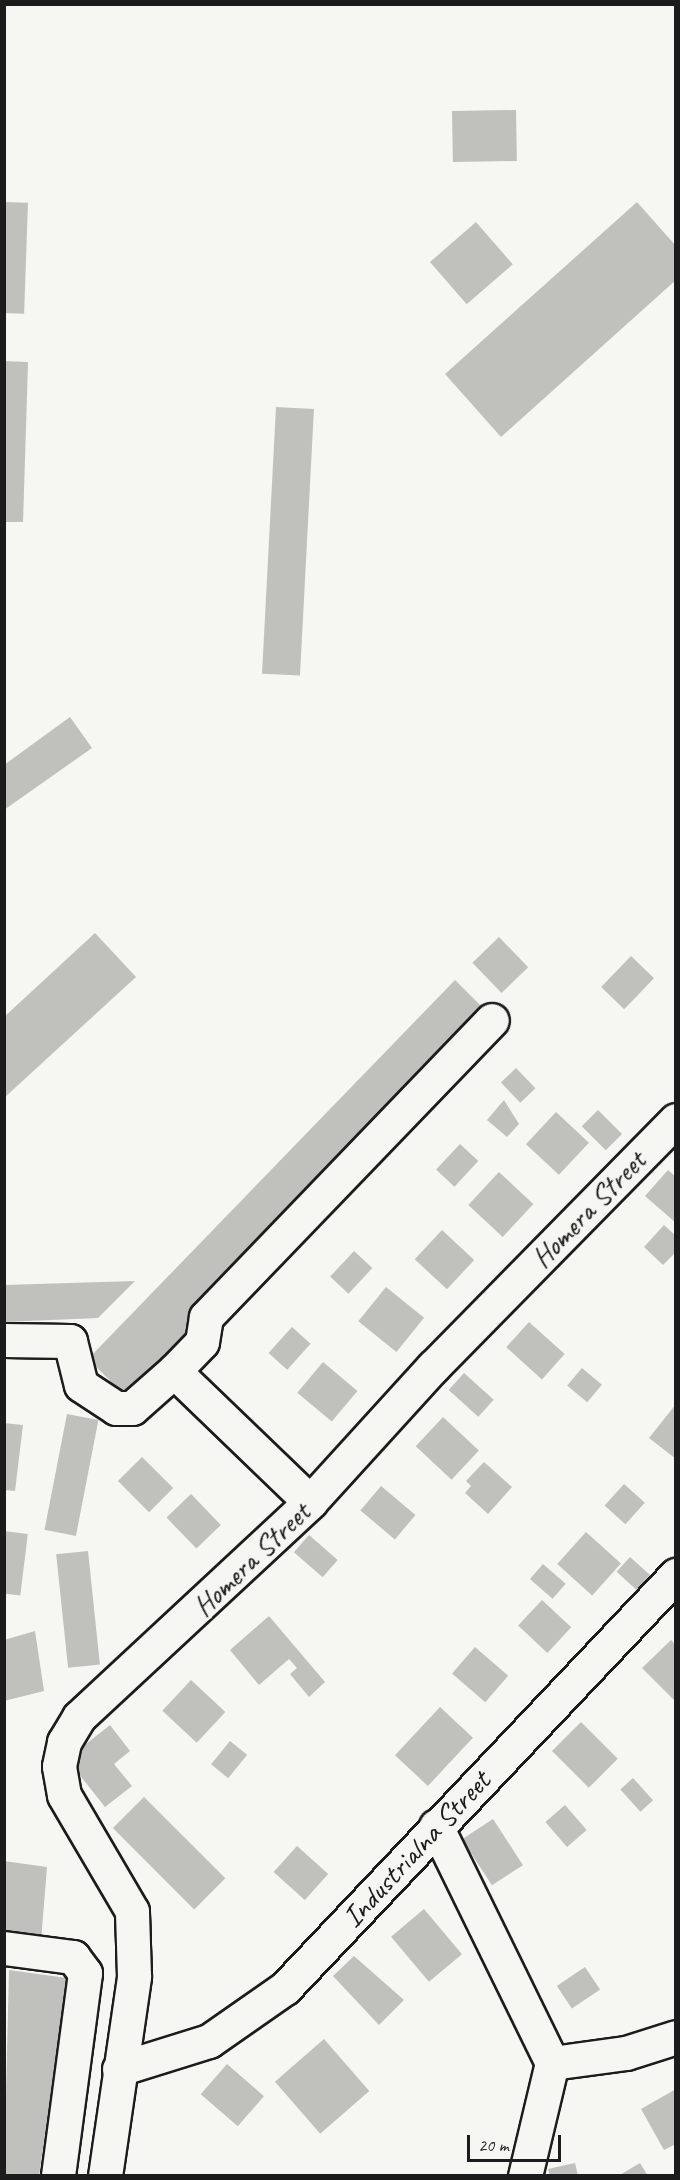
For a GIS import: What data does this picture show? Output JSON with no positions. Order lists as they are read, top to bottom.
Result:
{
  "streets": {
    "street": ["Homera Street", "Industrialna Street"]
  },
  "crossings": [
    ["Homera Street", "Industrialna Street"]
  ],
  "scale_bar": "20 m"
}
